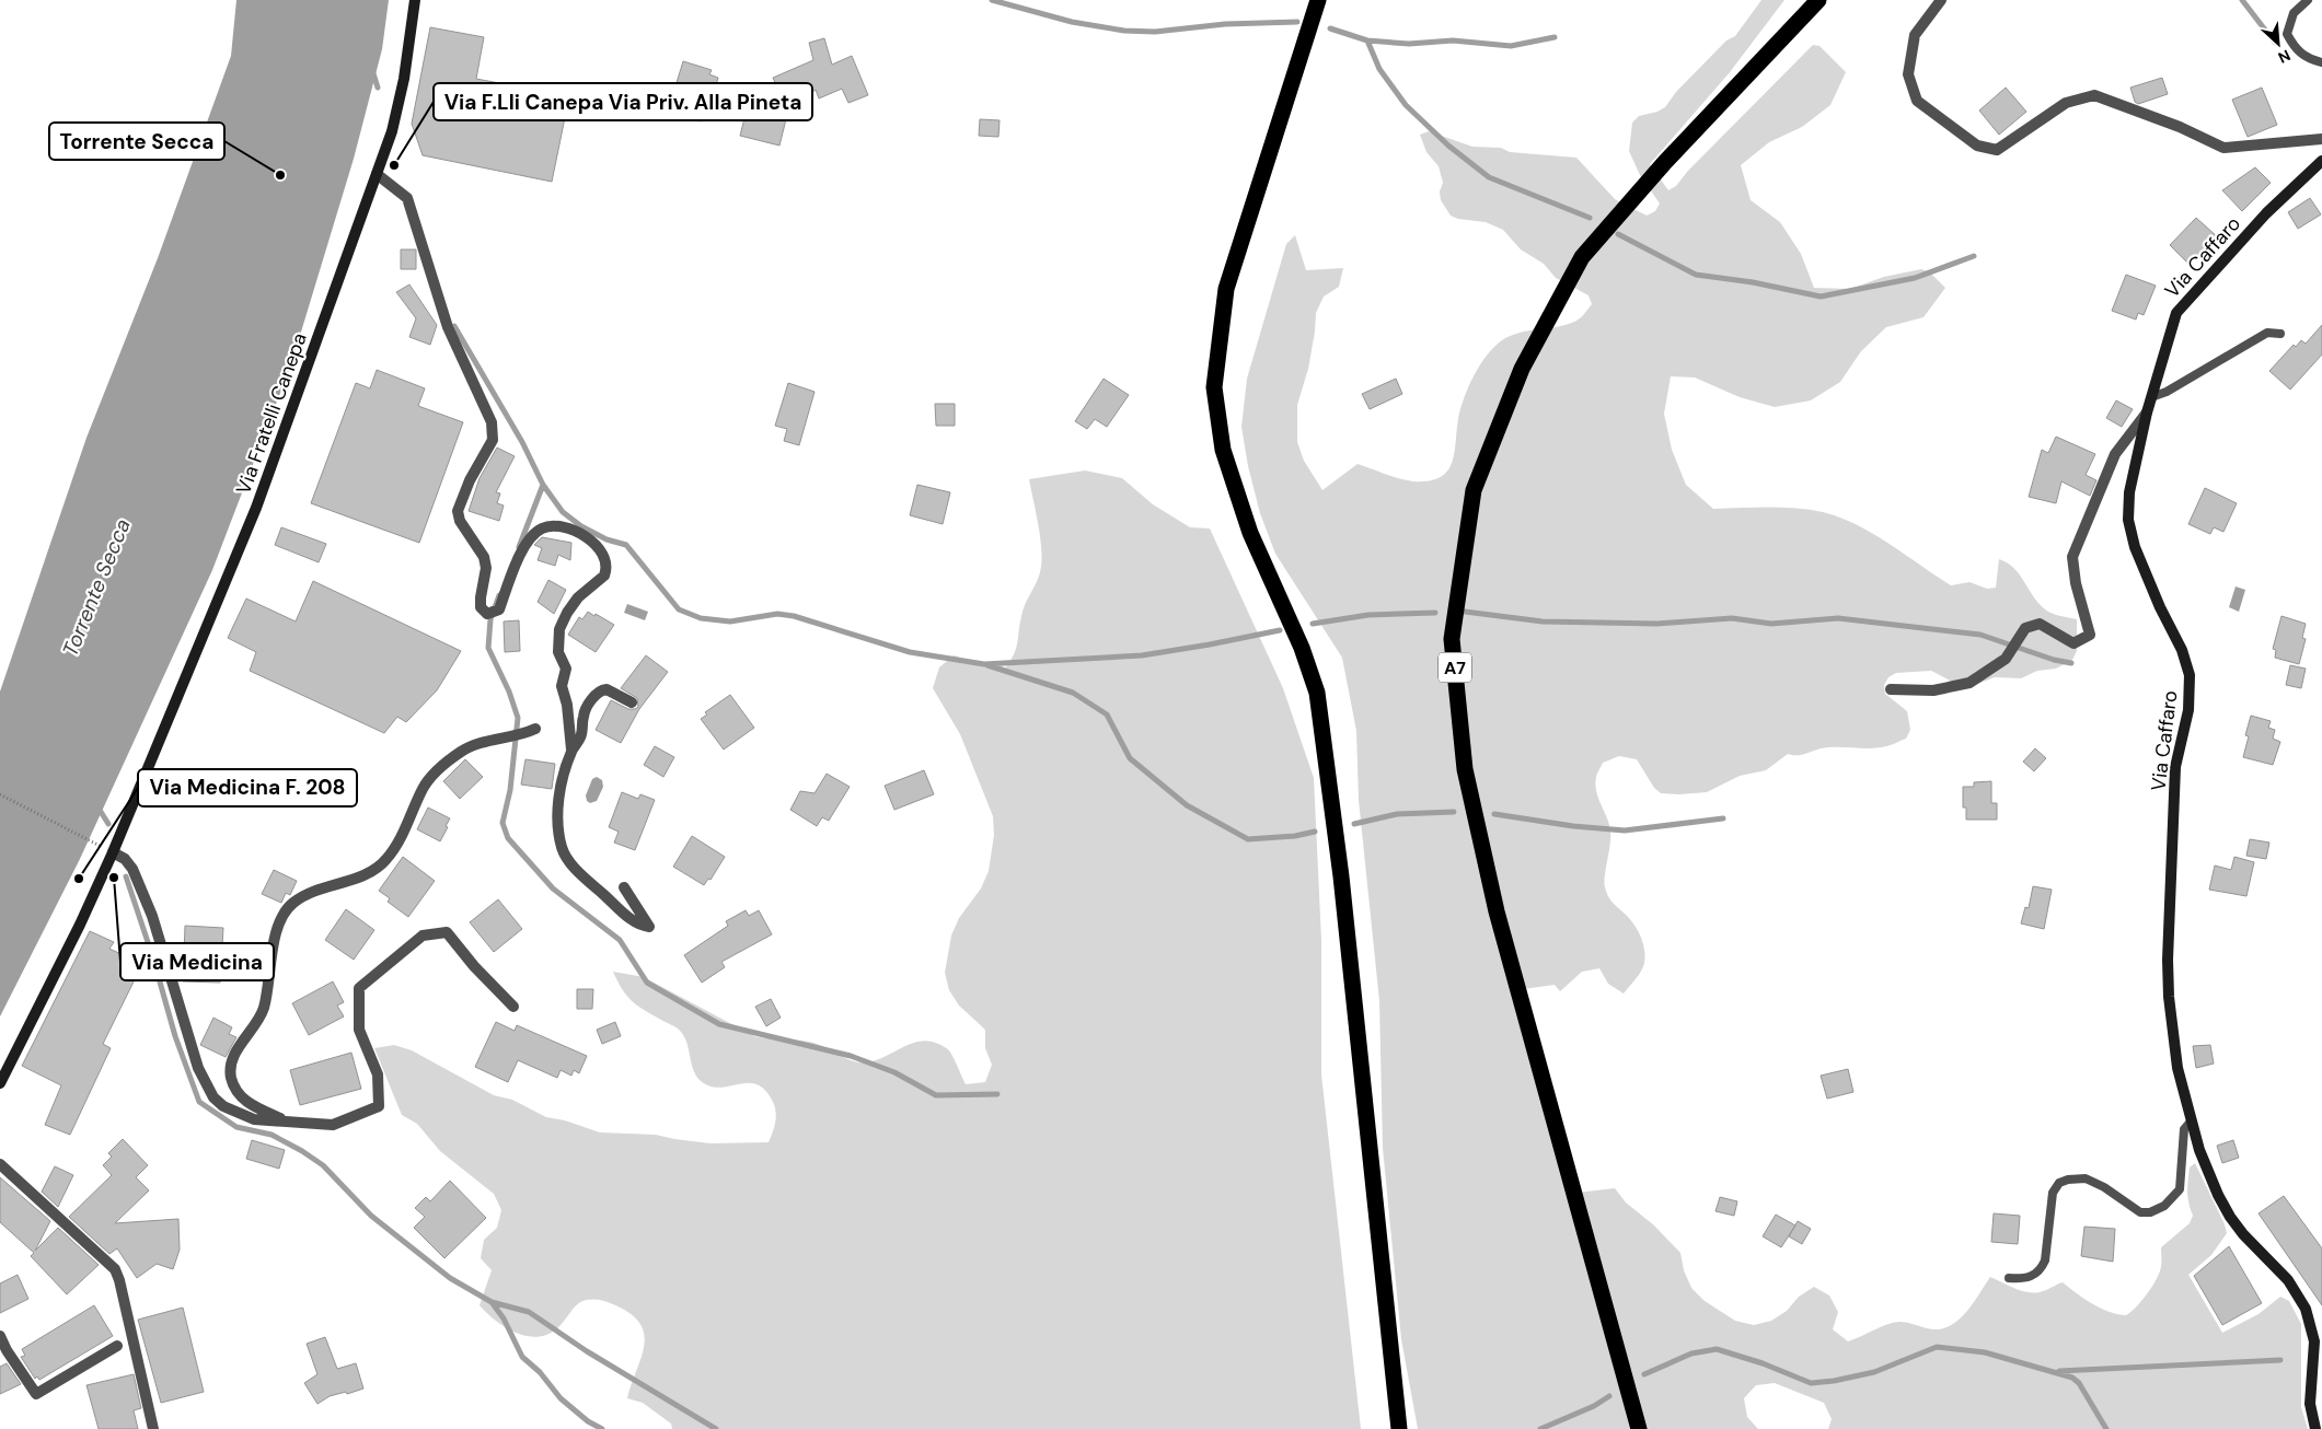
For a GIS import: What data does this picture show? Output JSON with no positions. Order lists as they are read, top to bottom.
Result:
{
  "streets": {
    "highway": ["A7"],
    "street": ["Via Caffaro", "Via Fratelli Canepa"]
  },
  "water": ["Torrente Secca"],
  "places": [
    "Via F.Lli Canepa Via Priv. Alla Pineta",
    "Torrente Secca",
    "Via Medicina",
    "Via Medicina F. 208"
  ],
  "north": "bottom right"
}
